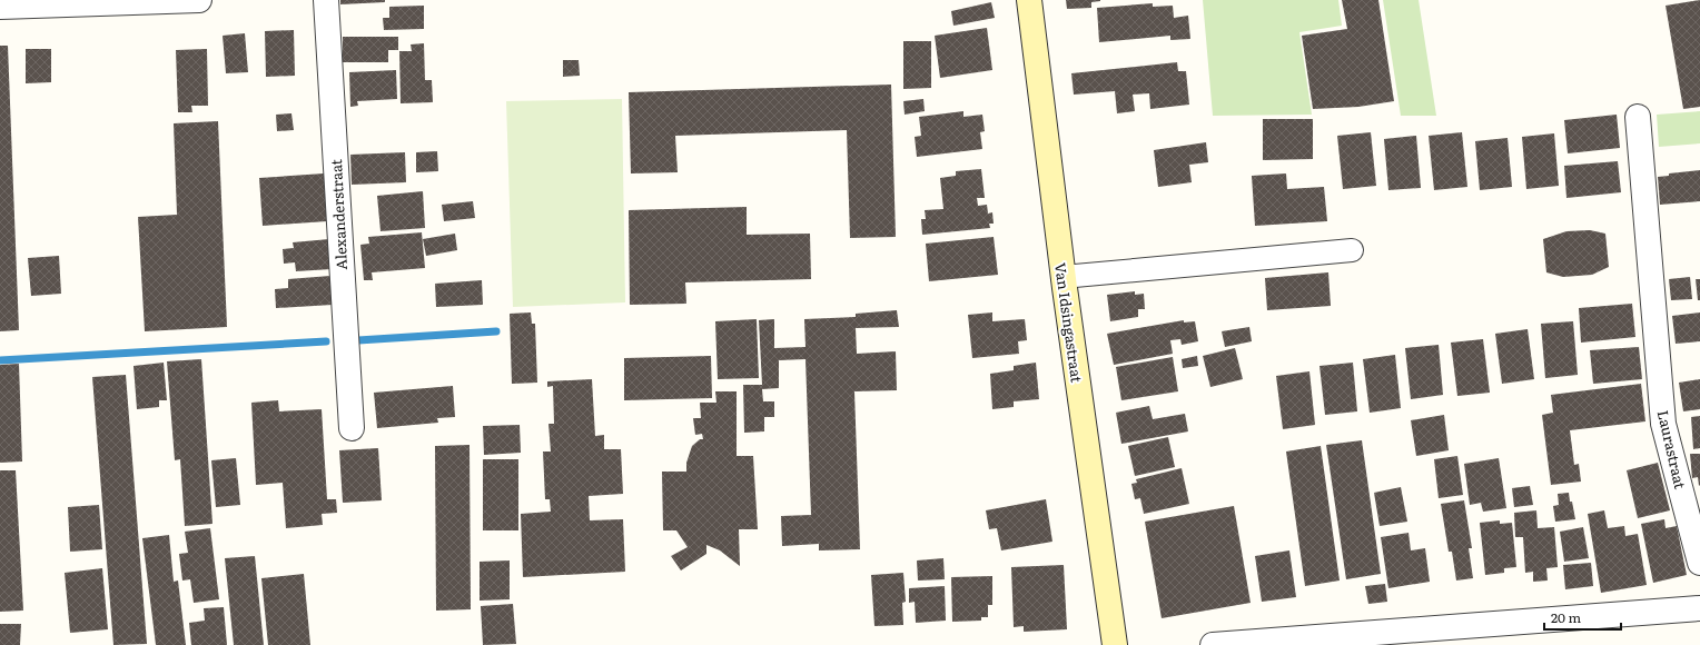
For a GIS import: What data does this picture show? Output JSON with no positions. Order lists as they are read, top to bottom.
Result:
{
  "streets": {
    "main road": ["Van Idsingastraat"],
    "street": ["Alexanderstraat", "Laurastraat"]
  },
  "scale_bar": "20 m"
}
